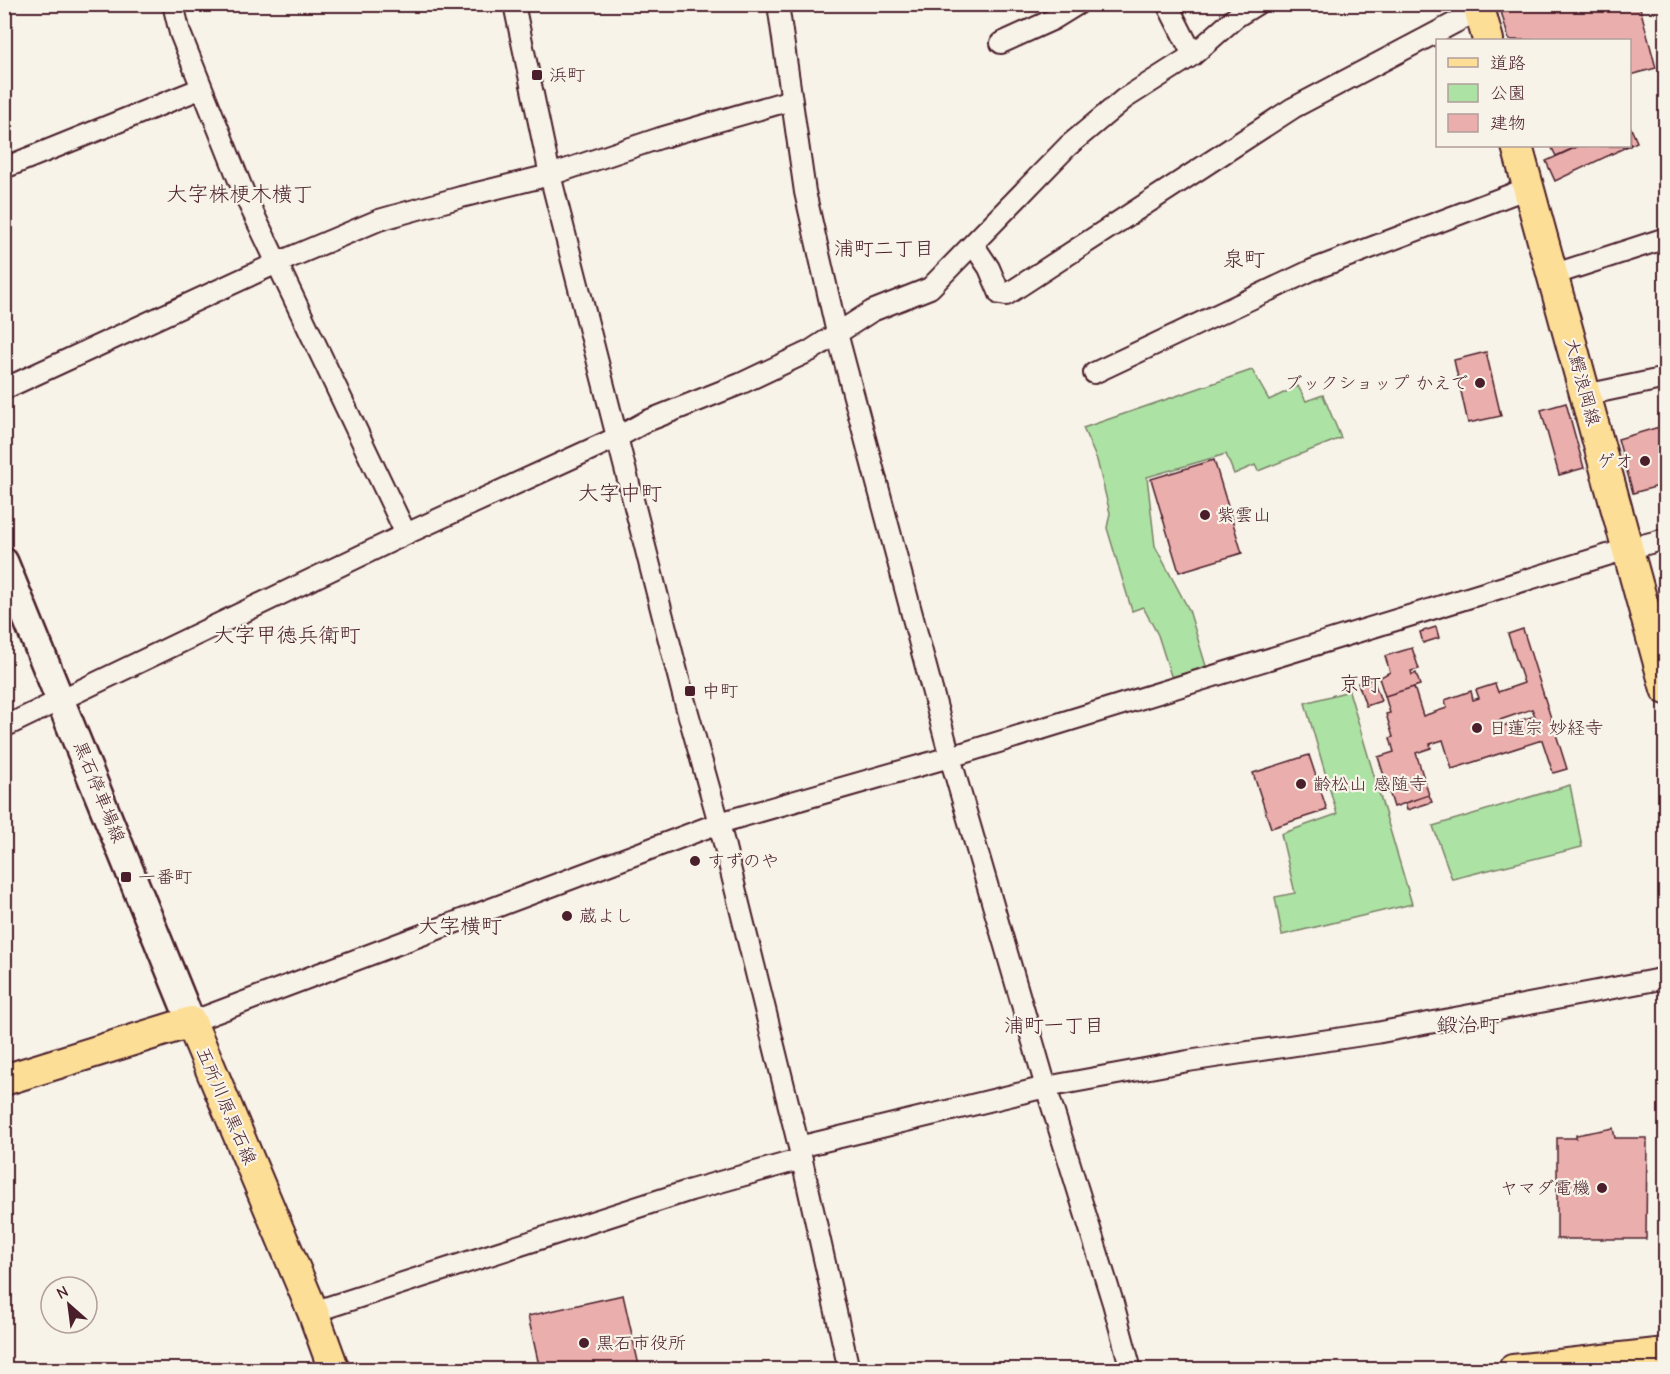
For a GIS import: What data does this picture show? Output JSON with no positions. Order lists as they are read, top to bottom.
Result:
{
  "streets": {
    "main road": ["大鰐浪岡線", "黒石停車場線", "五所川原黒石線"]
  },
  "crossings": [
    ["黒石停車場線", "五所川原黒石線"]
  ],
  "districts": [
    "大字株梗木横丁",
    "浦町二丁目",
    "泉町",
    "大字中町",
    "大字甲徳兵衛町",
    "京町",
    "大字横町",
    "浦町一丁目",
    "鍛治町"
  ],
  "places": {
    "transit": ["浜町", "中町", "一番町"],
    "other": [
      "ブックショップ かえで",
      "ゲオ",
      "紫雲山",
      "日蓮宗 妙経寺",
      "齢松山 感随寺",
      "すずのや",
      "蔵よし",
      "ヤマダ電機",
      "黒石市役所"
    ]
  },
  "legend": ["道路", "公園", "建物"],
  "north": "top left"
}
